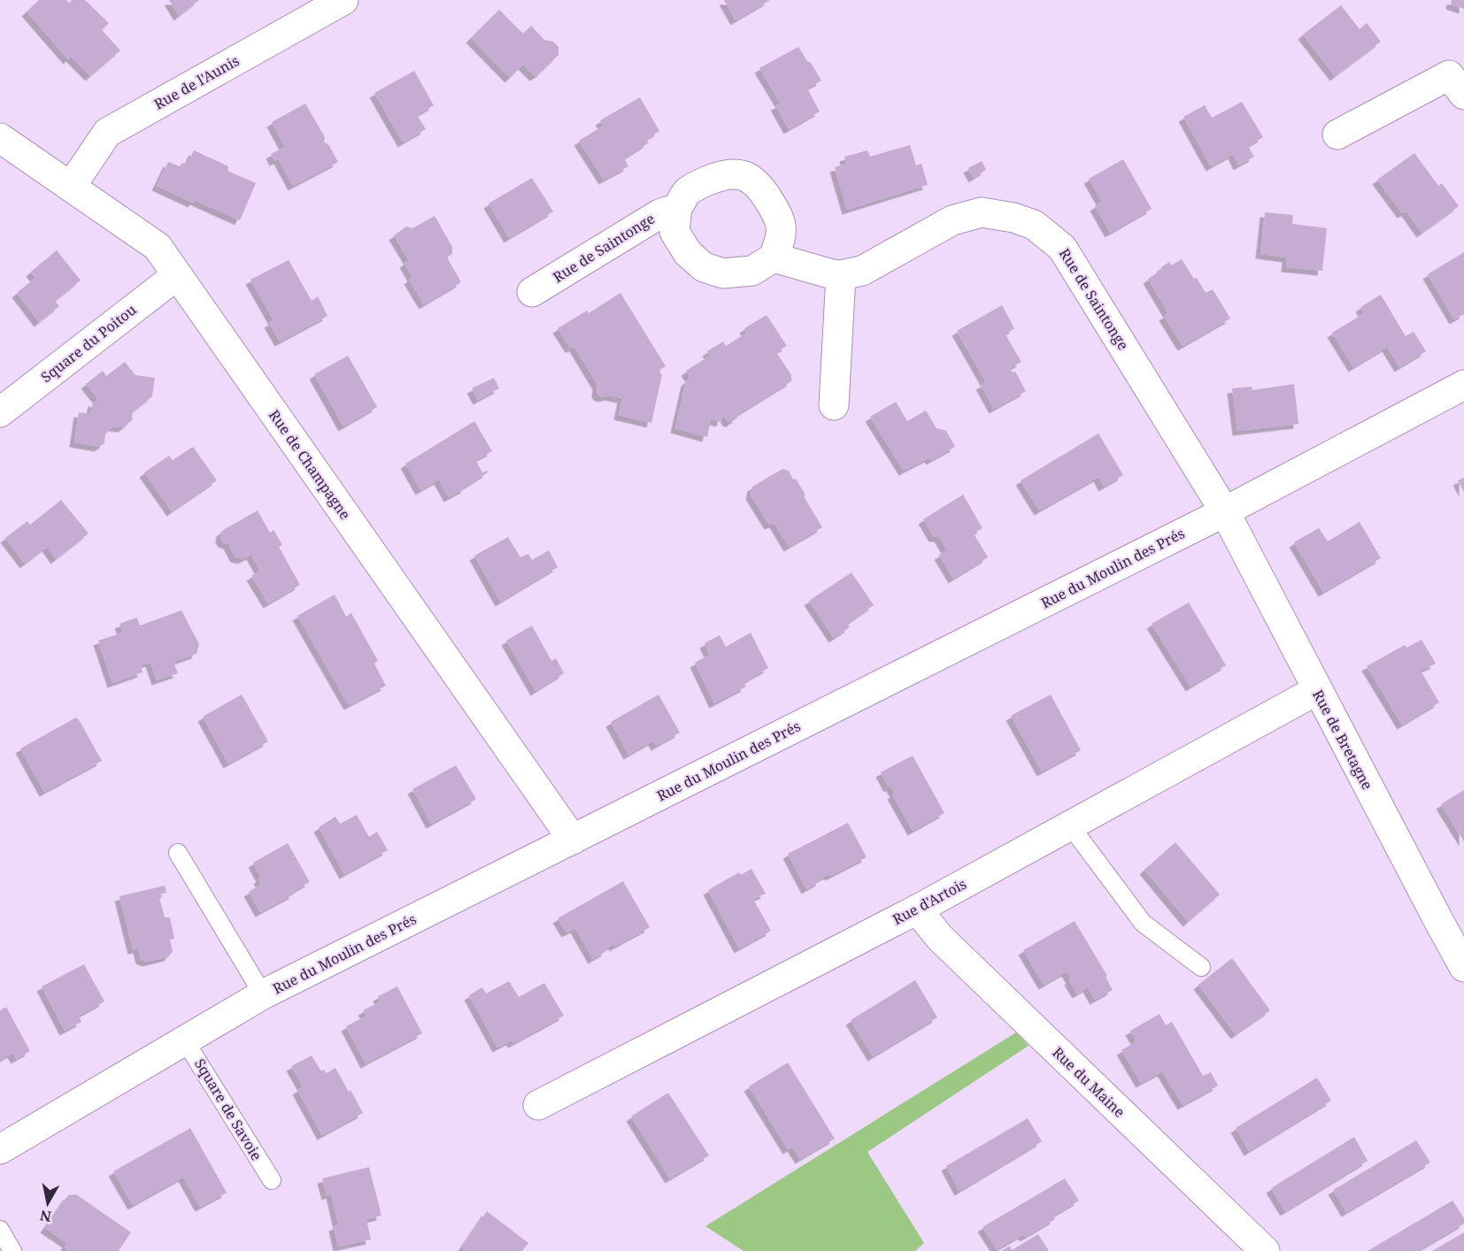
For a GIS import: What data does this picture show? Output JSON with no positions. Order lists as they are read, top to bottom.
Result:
{
  "streets": {
    "street": [
      "Rue de l'Aunis",
      "Rue de Saintonge",
      "Square du Poitou",
      "Rue de Champagne",
      "Rue du Moulin des Prés",
      "Rue de Bretagne",
      "Rue d'Artois",
      "Rue du Maine"
    ],
    "lane": ["Square de Savoie"]
  },
  "crossings": [
    ["Rue de l'Aunis", "Rue de Champagne"],
    ["Rue de Saintonge", "Rue du Moulin des Prés"],
    ["Rue de Saintonge", "Rue de Bretagne"],
    ["Square du Poitou", "Rue de Champagne"],
    ["Rue de Champagne", "Rue du Moulin des Prés"],
    ["Rue du Moulin des Prés", "Rue de Bretagne"],
    ["Rue du Moulin des Prés", "Square de Savoie"],
    ["Rue de Bretagne", "Rue d'Artois"],
    ["Rue d'Artois", "Rue du Maine"]
  ],
  "north": "bottom"
}
